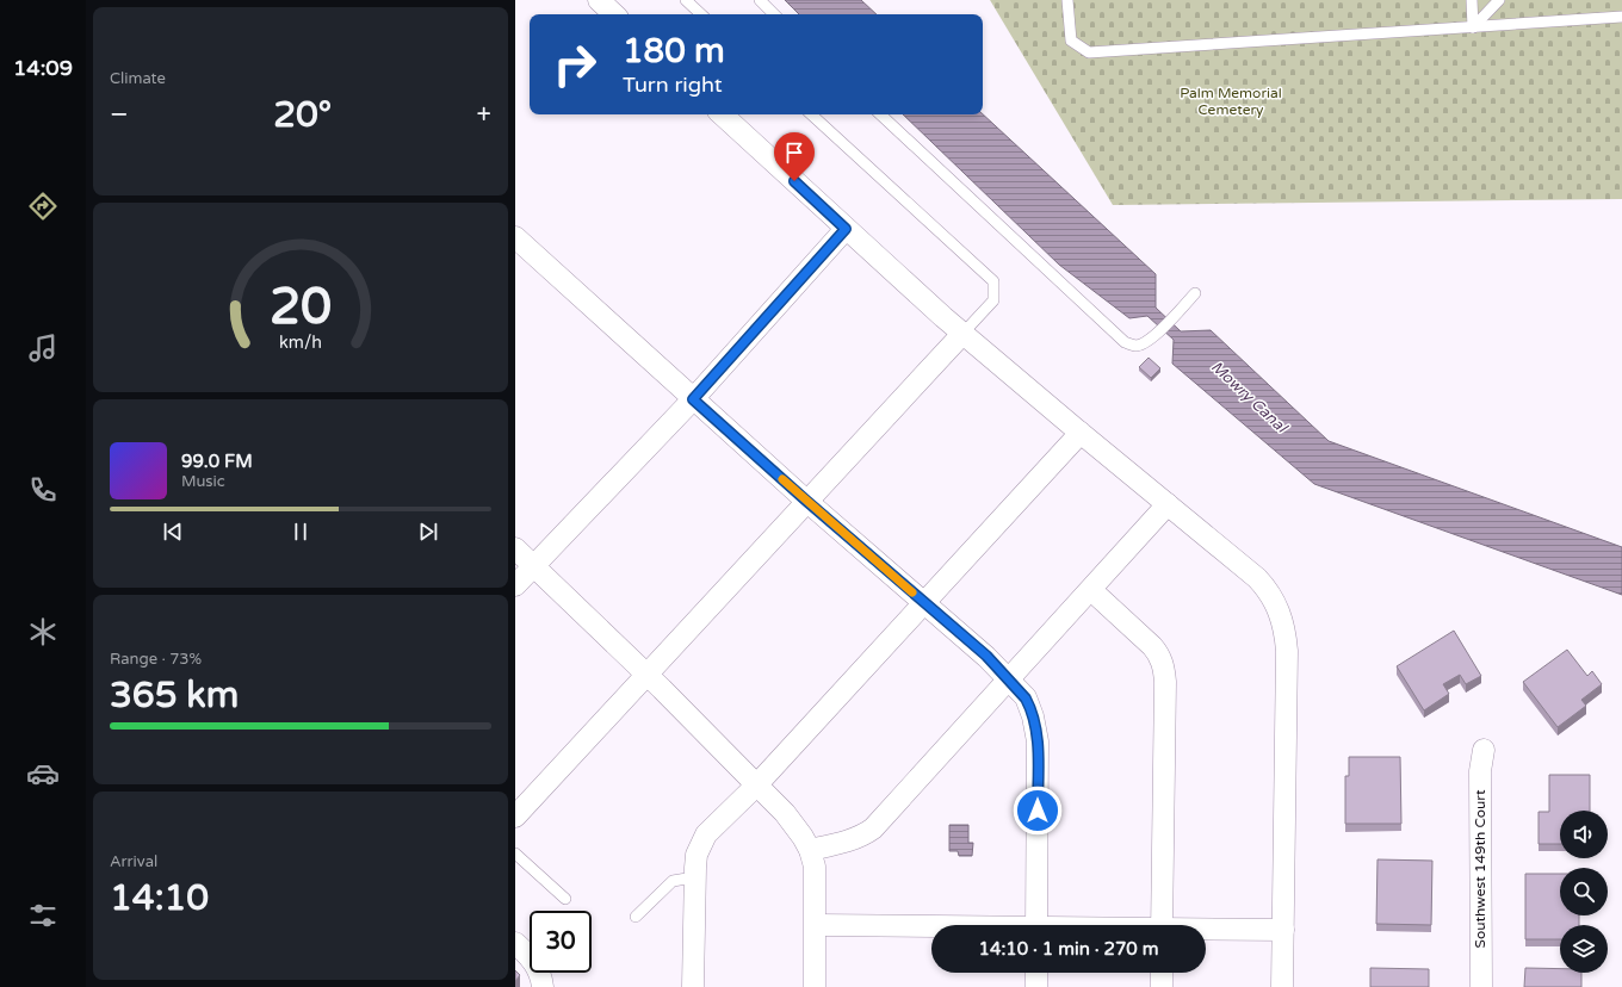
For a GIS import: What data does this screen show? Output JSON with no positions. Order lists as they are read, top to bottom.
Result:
{
  "streets": {
    "street": ["Southwest 149th Court"]
  },
  "water": ["Mowry Canal"],
  "parks": ["Palm Memorial Cemetery"],
  "page": {
    "tabs": "14:09",
    "tile": [
      "Climate",
      ["Range · 73%", "365 km"],
      ["Arrival", "14:10"]
    ],
    "turn": ["180 m", "Turn right"],
    "heat": ["−", "20°", "+"],
    "song": ["99.0 FM", "Music"],
    "limit": "30",
    "trip": "14:10 · 1 min · 270 m",
    "gauge": ["20", "km/h"]
  }
}
